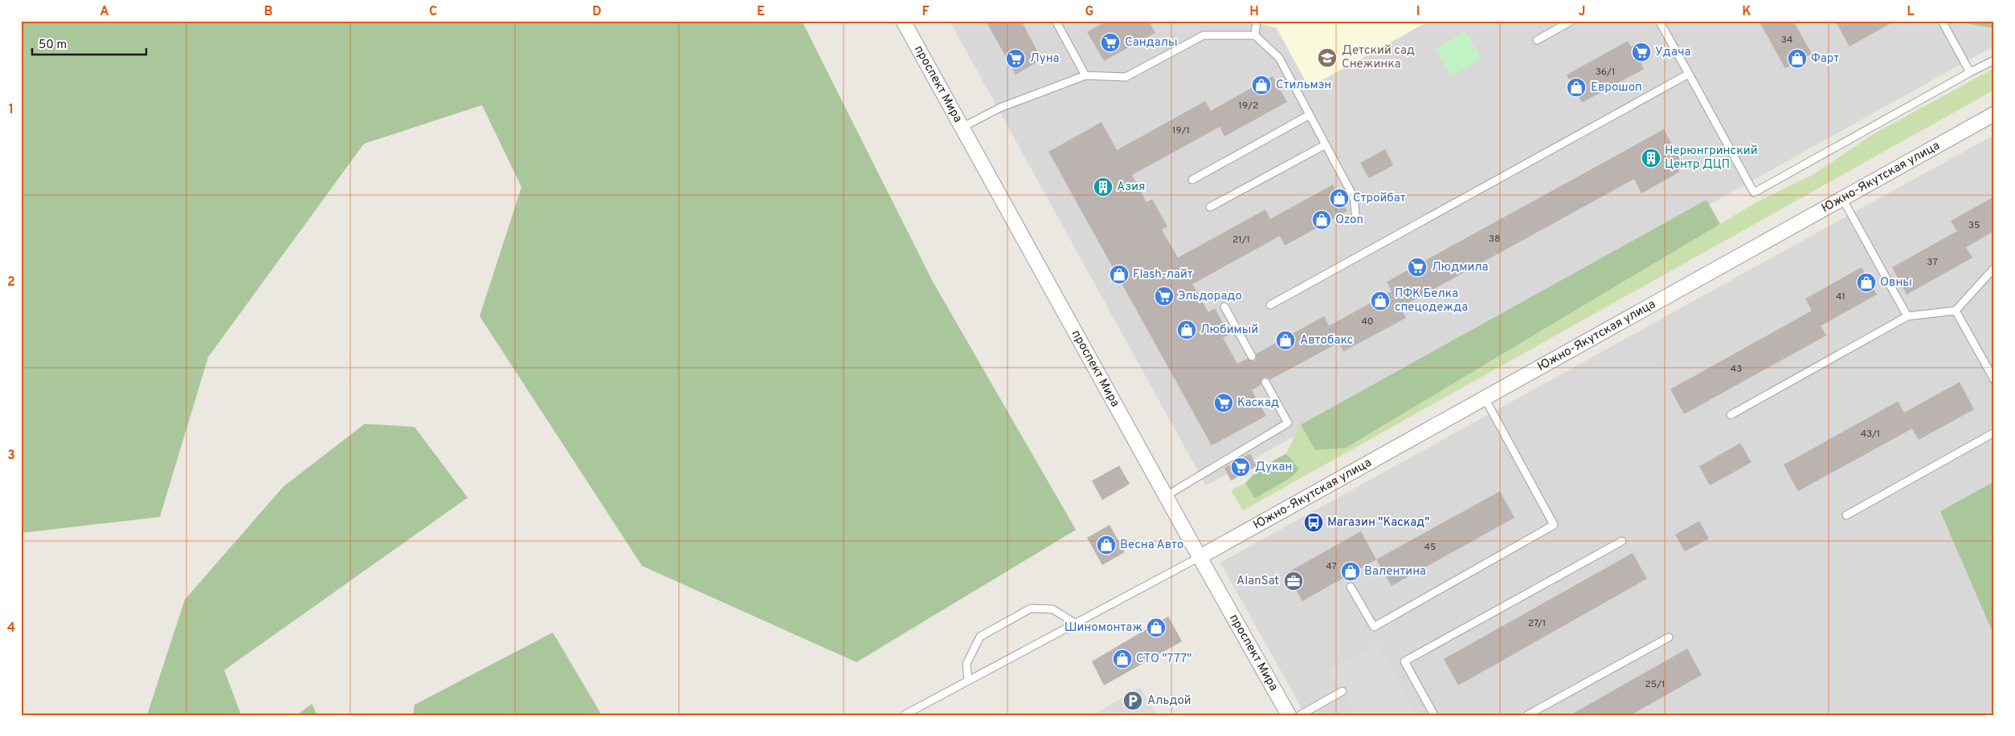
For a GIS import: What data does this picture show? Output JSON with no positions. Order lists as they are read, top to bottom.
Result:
{
  "streets": {
    "street": ["проспект Мира", "Южно-Якутская улица"]
  },
  "crossings": [
    ["проспект Мира", "Южно-Якутская улица"]
  ],
  "places": {
    "supermarket": [
      "Сандалы",
      "Удача",
      "Луна",
      "Людмила",
      "Эльдорадо",
      "Каскад",
      "Дукан"
    ],
    "school or university": ["Детский сад Снежинка"],
    "shop": [
      "Фарт",
      "Стильмэн",
      "Еврошоп",
      "Стройбат",
      "Ozon",
      "Flash-лайт",
      "Овны",
      "ПФК Белка спецодежда",
      "Любимый",
      "Автобакс",
      "Весна Авто",
      "Валентина",
      "Шиномонтаж",
      "СТО \"777\""
    ],
    "building": ["Нерюнгринский Центр ДЦП", "Азия"],
    "bus stop": ["Магазин \"Каскад\""],
    "office": ["AlanSat"],
    "parking": ["Альдой"]
  },
  "house_numbers": [
    "34",
    "36/1",
    "19/2",
    "19/1",
    "35",
    "38",
    "21/1",
    "37",
    "41",
    "40",
    "43",
    "43/1",
    "45",
    "47",
    "27/1",
    "25/1"
  ],
  "scale_bar": "50 m",
  "grid": {
    "columns": [
      "A",
      "B",
      "C",
      "D",
      "E",
      "F",
      "G",
      "H",
      "I",
      "J",
      "K",
      "L"
    ],
    "rows": [
      "1",
      "2",
      "3",
      "4"
    ]
  }
}
